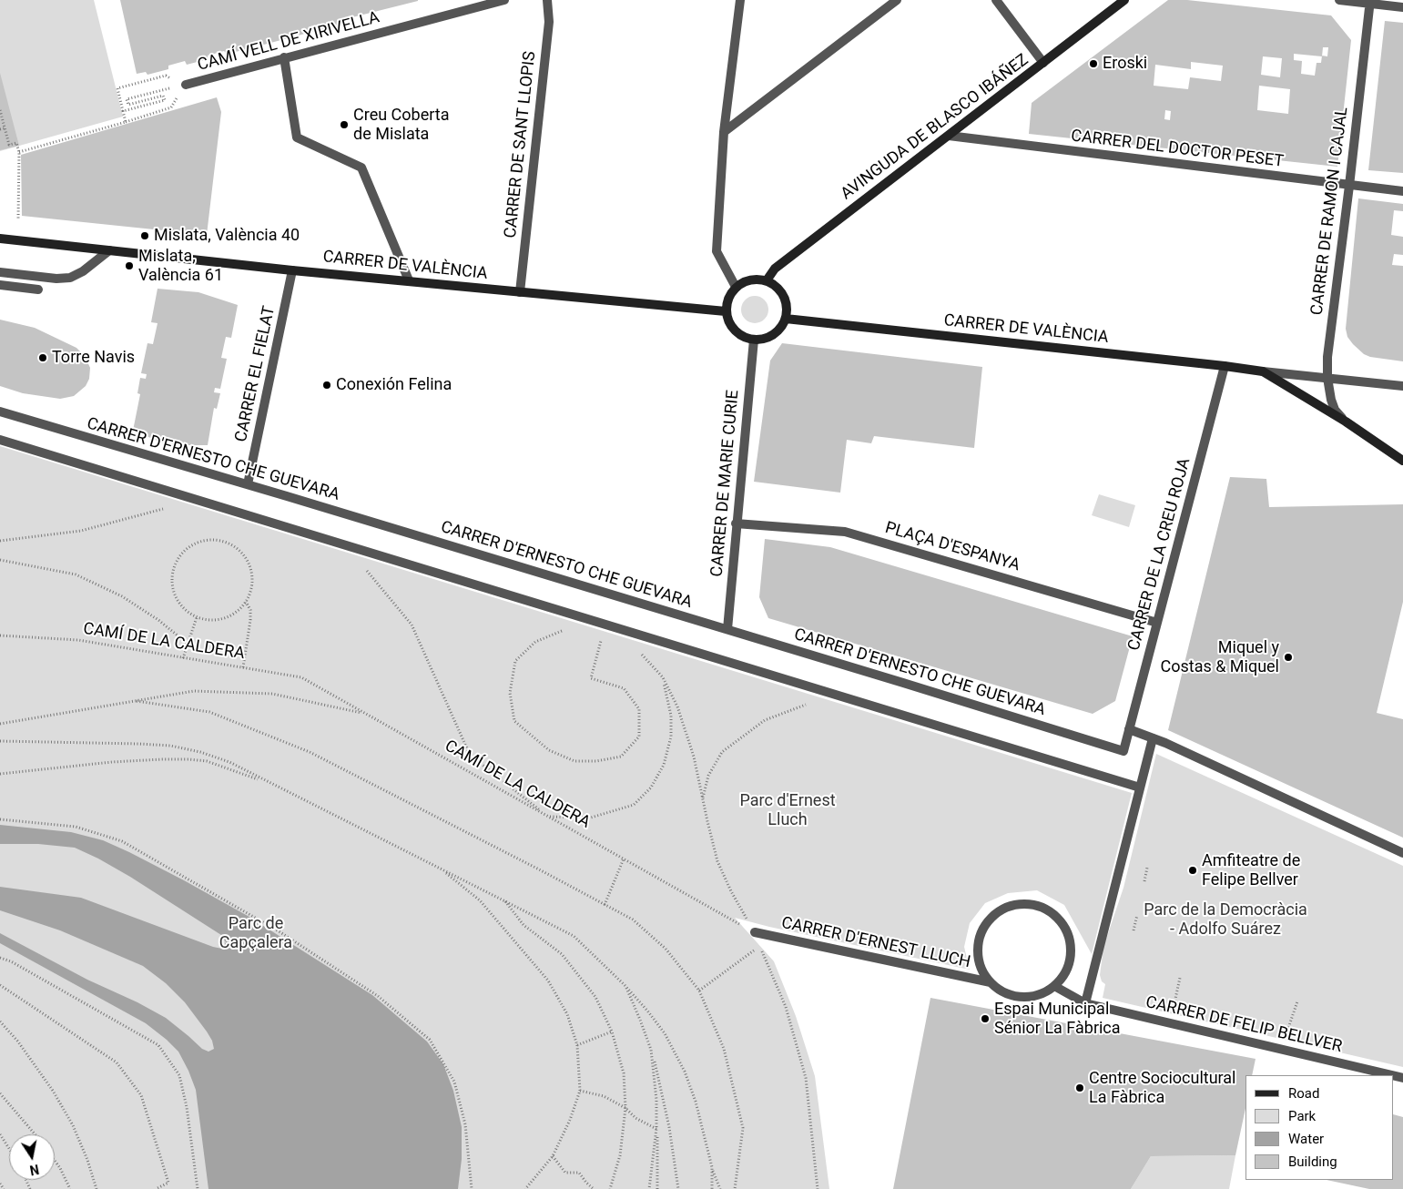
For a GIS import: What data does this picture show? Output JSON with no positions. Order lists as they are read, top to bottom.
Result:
{
  "streets": {
    "street": [
      "CAMÍ VELL DE XIRIVELLA",
      "AVINGUDA DE BLASCO IBÁÑEZ",
      "CARRER DE SANT LLOPIS",
      "CARRER DEL DOCTOR PESET",
      "CARRER DE RAMON I CAJAL",
      "CARRER DE VALÈNCIA",
      "CARRER EL FIELAT",
      "CARRER D'ERNESTO CHE GUEVARA",
      "CARRER DE MARIE CURIE",
      "PLAÇA D'ESPANYA",
      "CARRER DE LA CREU ROJA",
      "CARRER D'ERNEST LLUCH",
      "CARRER DE FELIP BELLVER"
    ],
    "path": ["CAMÍ DE LA CALDERA"]
  },
  "crossings": [
    ["AVINGUDA DE BLASCO IBÁÑEZ", "CARRER DEL DOCTOR PESET"],
    ["AVINGUDA DE BLASCO IBÁÑEZ", "CARRER DE VALÈNCIA"],
    ["AVINGUDA DE BLASCO IBÁÑEZ", "CARRER DE MARIE CURIE"],
    ["CARRER DE SANT LLOPIS", "CARRER DE VALÈNCIA"],
    ["CARRER DEL DOCTOR PESET", "CARRER DE RAMON I CAJAL"],
    ["CARRER DE VALÈNCIA", "CARRER EL FIELAT"],
    ["CARRER DE VALÈNCIA", "CARRER DE MARIE CURIE"],
    ["CARRER DE VALÈNCIA", "CARRER DE LA CREU ROJA"],
    ["CARRER EL FIELAT", "CARRER D'ERNESTO CHE GUEVARA"],
    ["CARRER D'ERNESTO CHE GUEVARA", "CARRER DE MARIE CURIE"],
    ["CARRER D'ERNESTO CHE GUEVARA", "CARRER DE LA CREU ROJA"],
    ["CARRER DE MARIE CURIE", "PLAÇA D'ESPANYA"],
    ["PLAÇA D'ESPANYA", "CARRER DE LA CREU ROJA"],
    ["CAMÍ DE LA CALDERA", "CARRER D'ERNEST LLUCH"],
    ["CARRER D'ERNEST LLUCH", "CARRER DE FELIP BELLVER"]
  ],
  "parks": ["Parc d'Ernest Lluch", "Parc de la Democràcia - Adolfo Suárez", "Parc de Capçalera"],
  "places": [
    "Eroski",
    "Creu Coberta de Mislata",
    "Mislata, València 40",
    "Mislata, València 61",
    "Torre Navis",
    "Conexión Felina",
    "Miquel y Costas & Miquel",
    "Amfiteatre de Felipe Bellver",
    "Espai Municipal Sénior La Fàbrica",
    "Centre Sociocultural La Fàbrica"
  ],
  "legend": [
    "Road",
    "Park",
    "Water",
    "Building"
  ],
  "north": "bottom"
}
